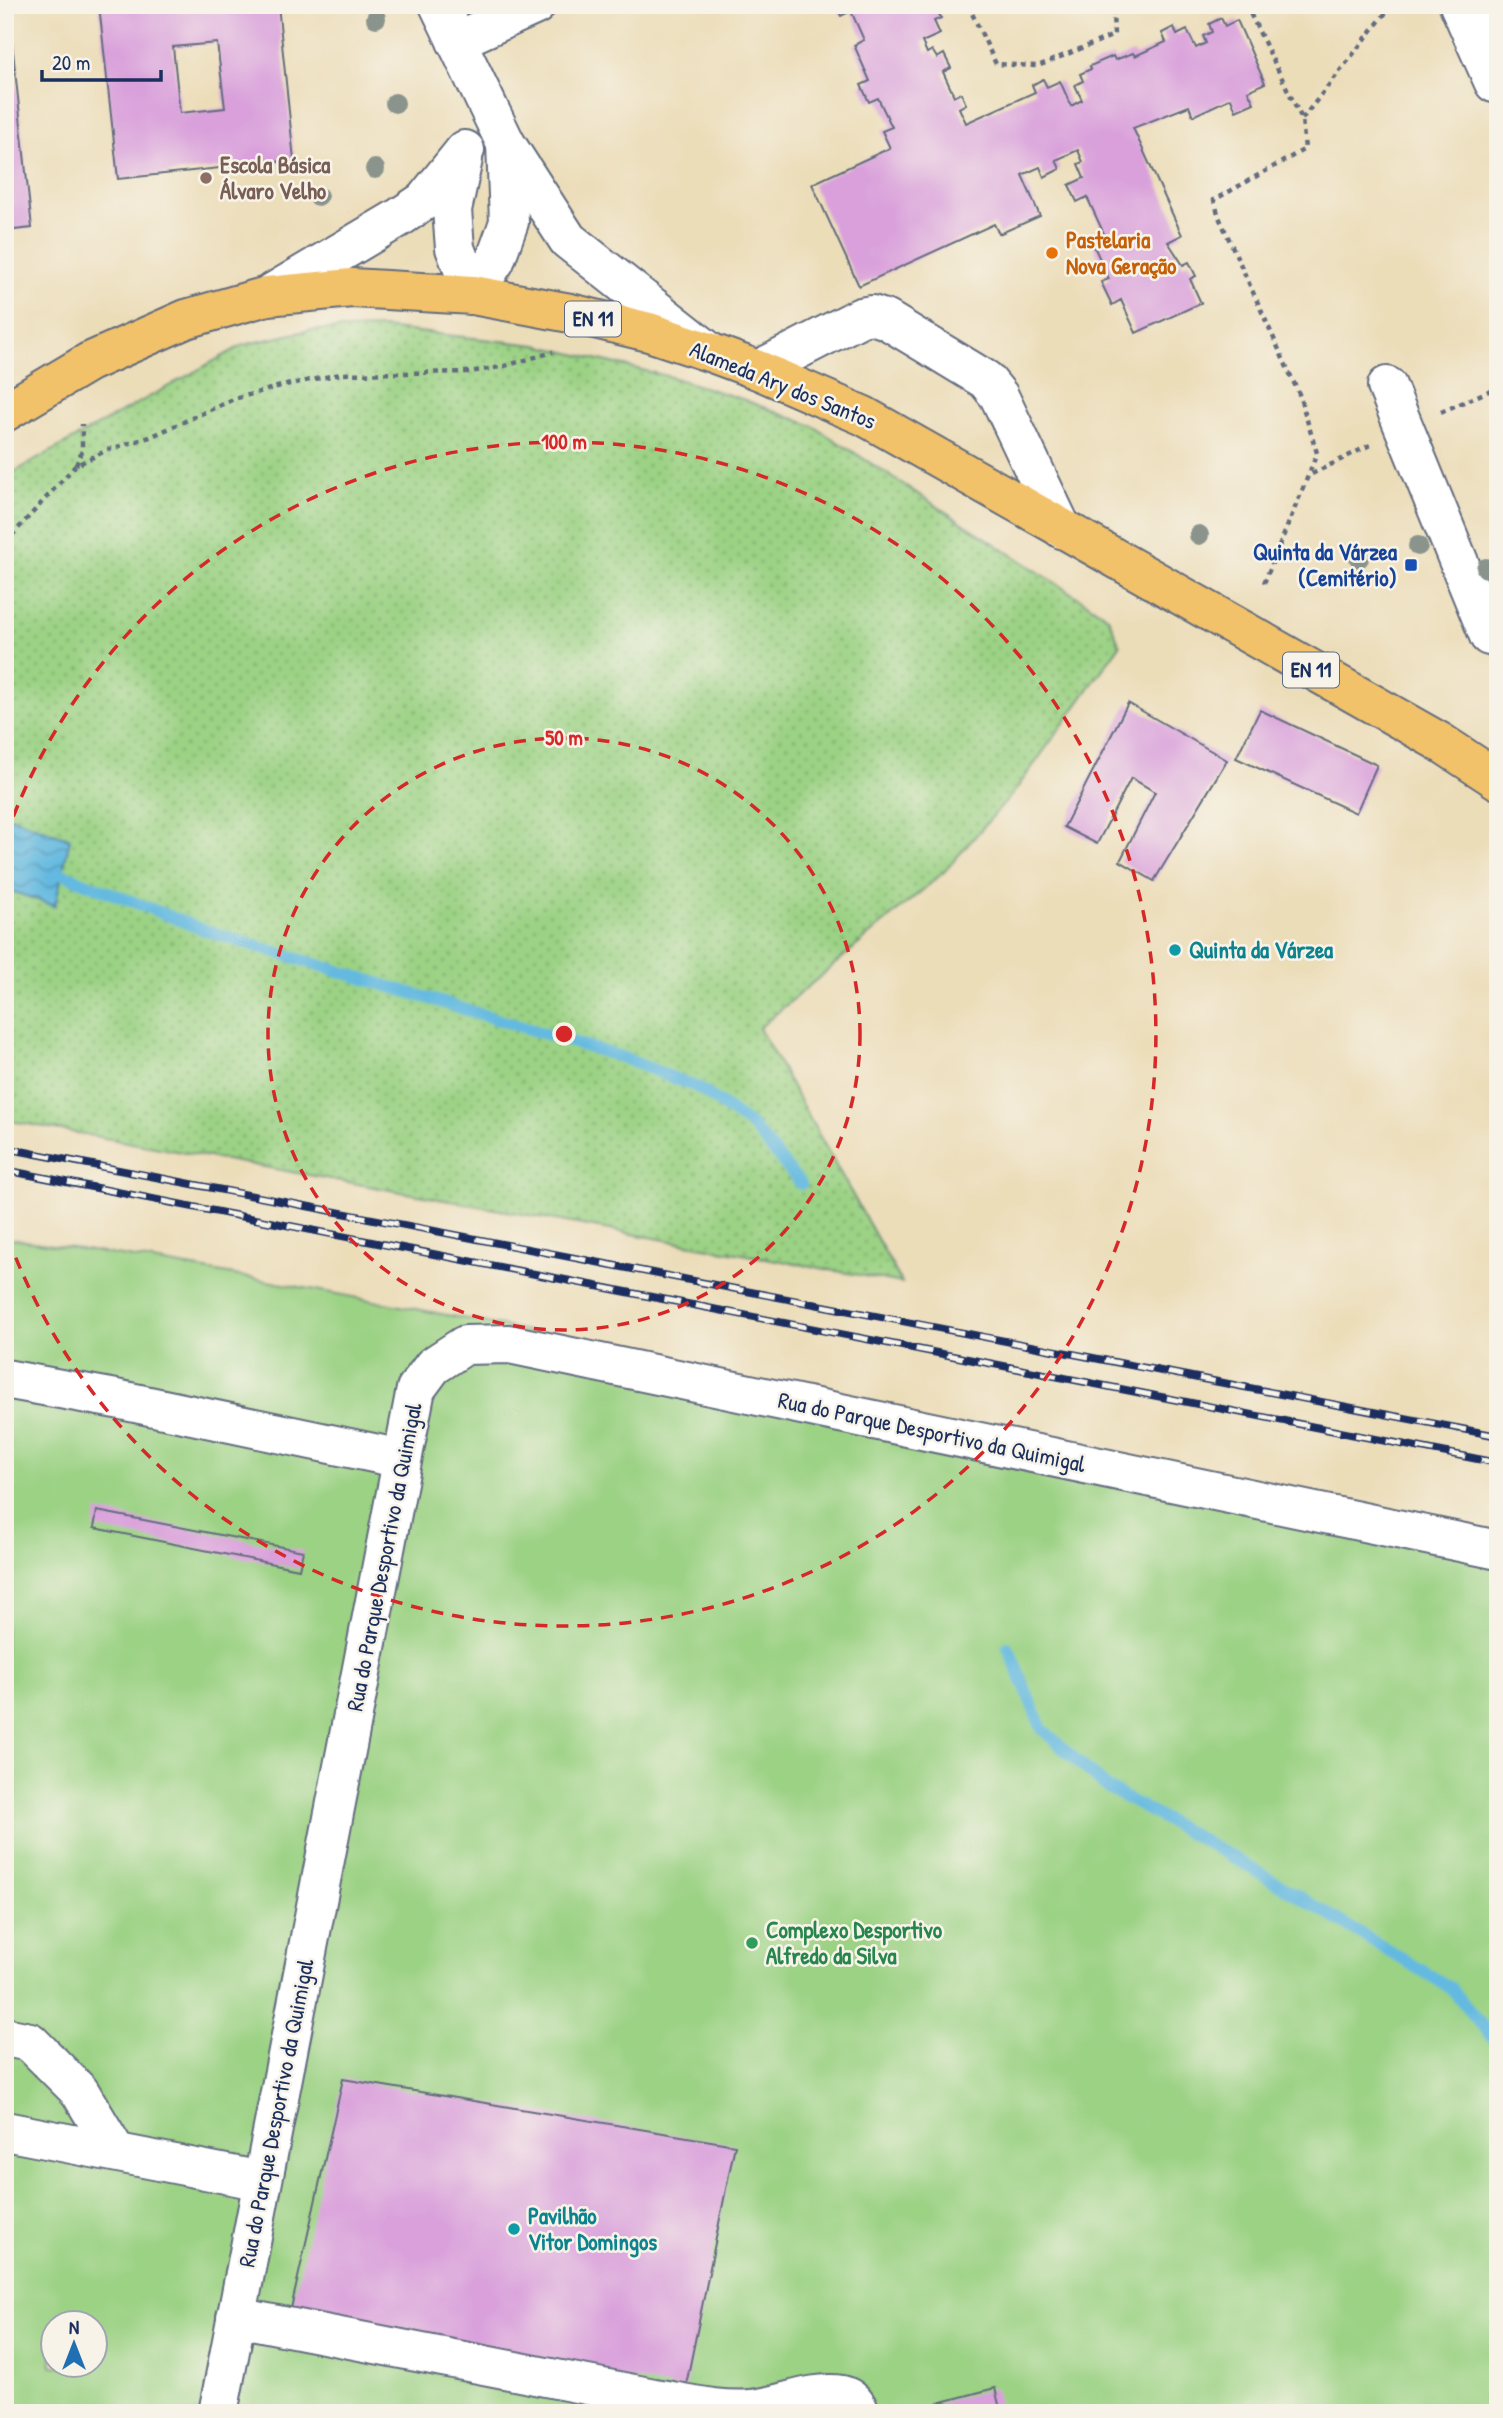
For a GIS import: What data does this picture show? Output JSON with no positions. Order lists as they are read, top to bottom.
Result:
{
  "streets": {
    "main road": ["EN 11", "Alameda Ary dos Santos"],
    "street": ["Rua do Parque Desportivo da Quimigal"]
  },
  "places": {
    "other": [
      "Escola Básica Álvaro Velho",
      "Pastelaria Nova Geração",
      "Quinta da Várzea",
      "Complexo Desportivo Alfredo da Silva",
      "Pavilhão Vitor Domingos"
    ],
    "transit": ["Quinta da Várzea (Cemitério)"]
  },
  "scale_bar": "20 m",
  "north": "top",
  "rings": ["100 m", "50 m"]
}
